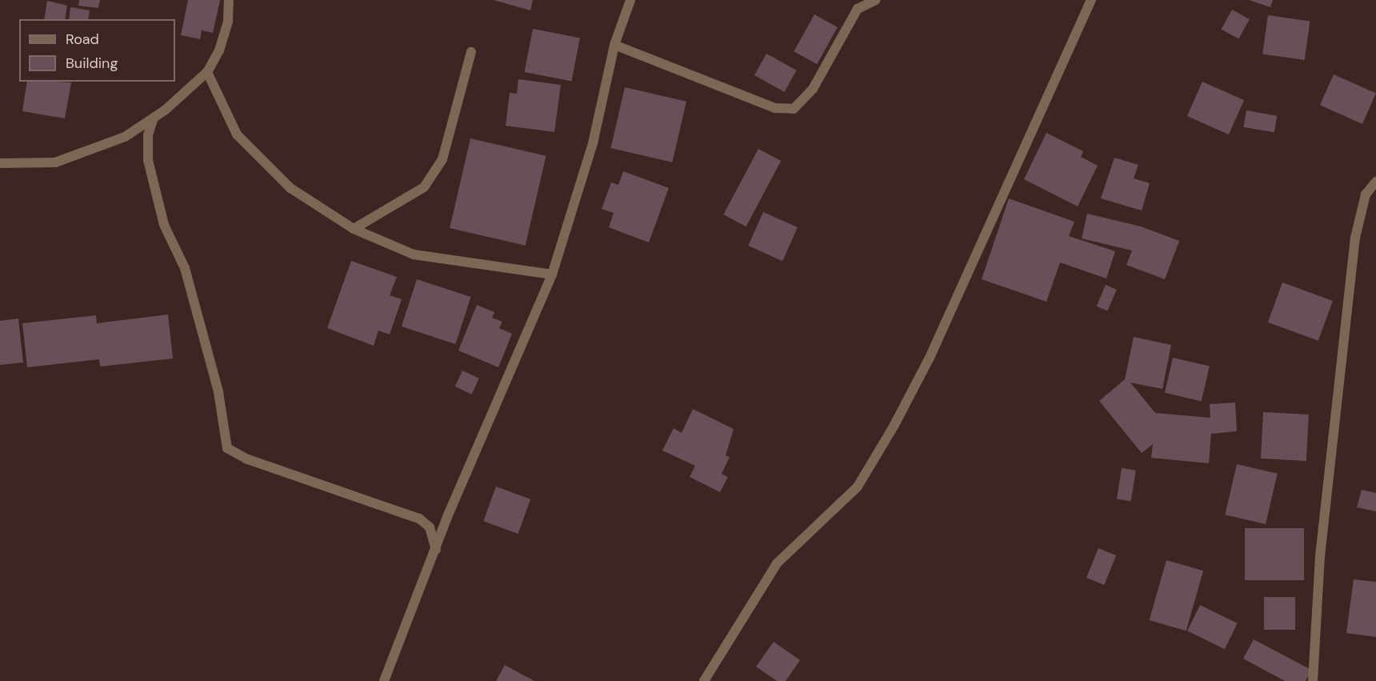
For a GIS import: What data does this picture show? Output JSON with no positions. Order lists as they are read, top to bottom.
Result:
{
  "legend": ["Road", "Building"]
}
